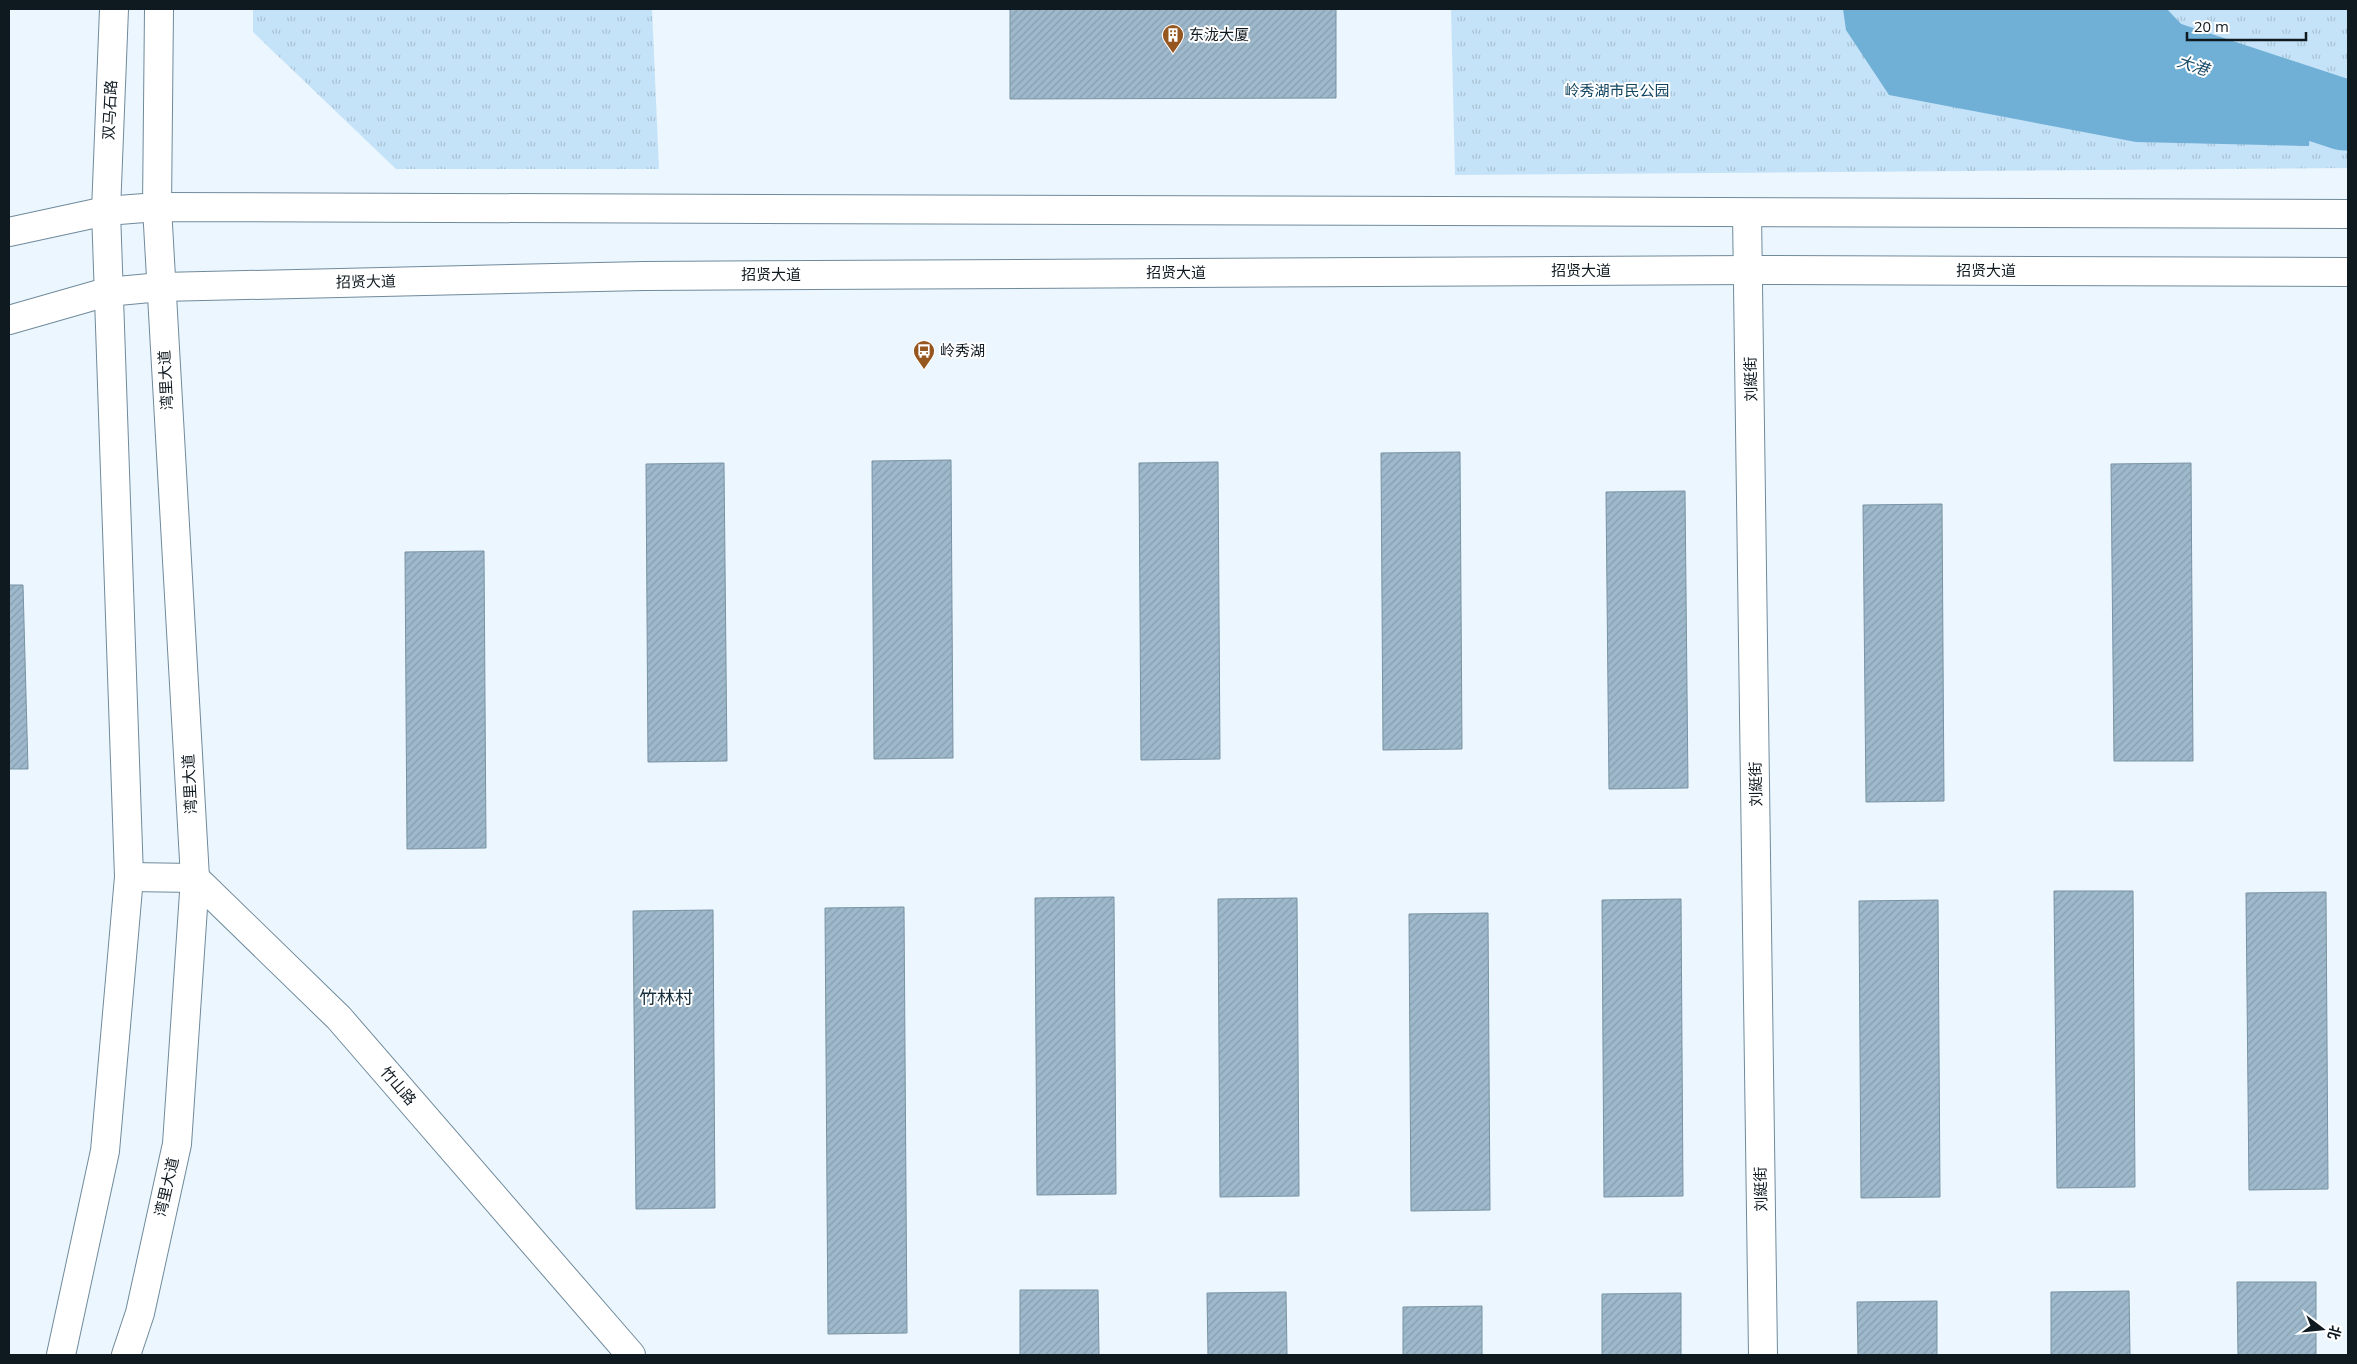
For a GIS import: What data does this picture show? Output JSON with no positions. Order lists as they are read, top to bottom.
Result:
{
  "streets": {
    "main road": [
      "双马石路",
      "招贤大道",
      "刘綎街",
      "湾里大道",
      "竹山路"
    ]
  },
  "crossings": [
    ["招贤大道", "刘綎街"],
    ["招贤大道", "湾里大道"],
    ["湾里大道", "竹山路"]
  ],
  "districts": ["竹林村"],
  "water": ["大港"],
  "parks": ["岭秀湖市民公园"],
  "places": {
    "building": ["东泷大厦"],
    "bus stop": ["岭秀湖"]
  },
  "scale_bar": "20 m",
  "north": "right"
}
